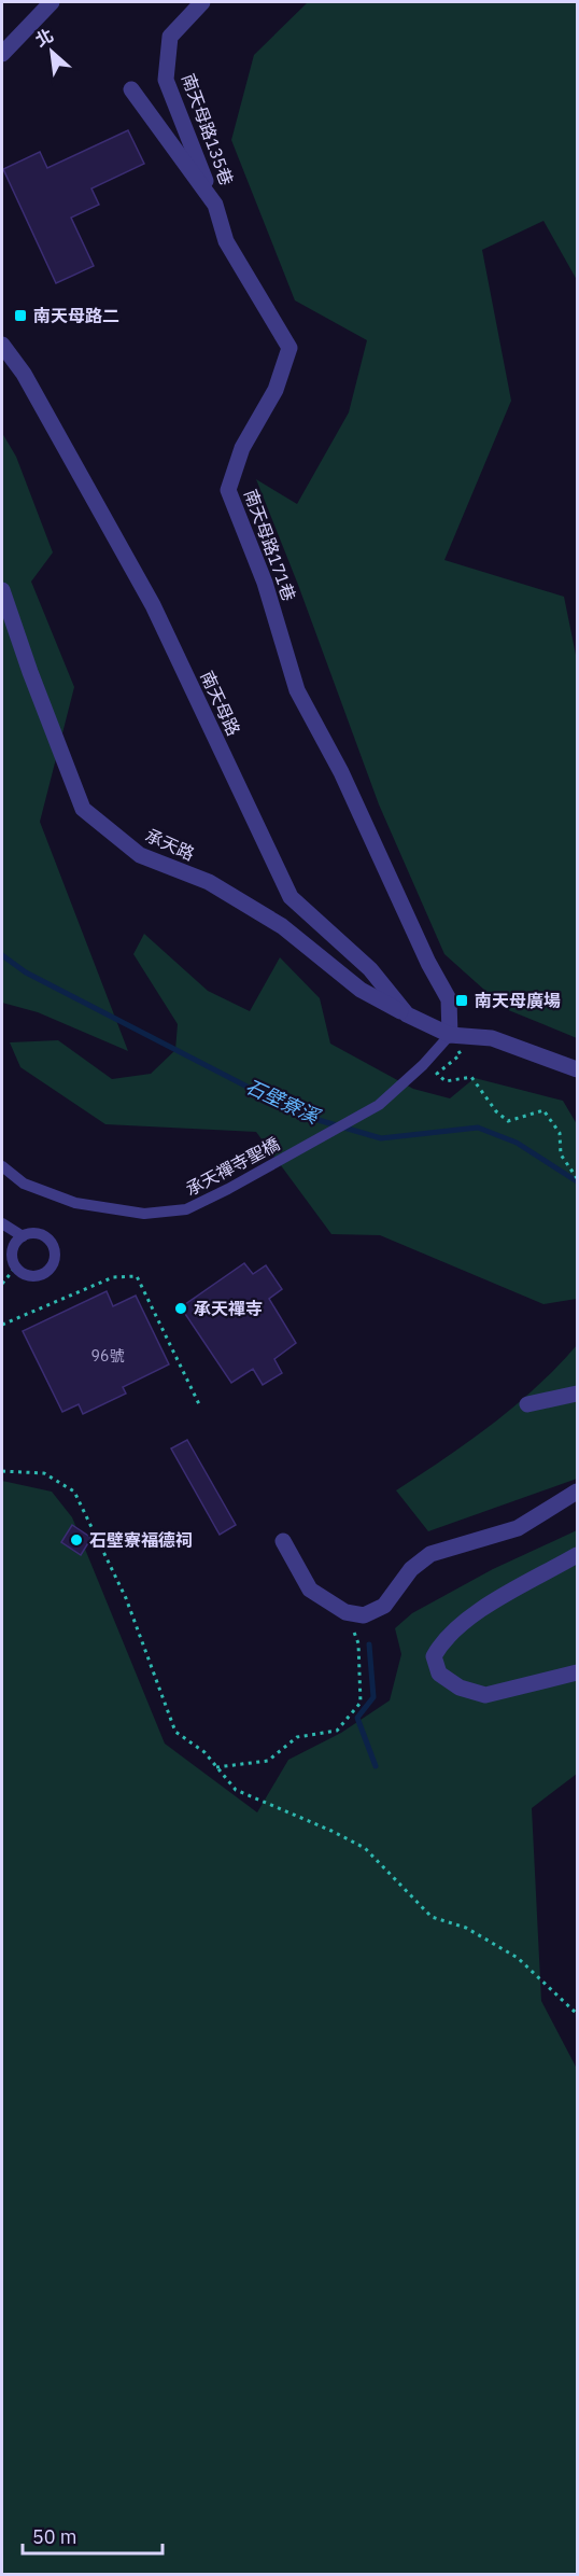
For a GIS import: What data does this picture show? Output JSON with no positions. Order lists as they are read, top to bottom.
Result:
{
  "streets": {
    "street": [
      "南天母路135巷",
      "南天母路171巷",
      "南天母路",
      "承天路"
    ],
    "lane": ["承天禪寺聖橋"]
  },
  "crossings": [
    ["南天母路135巷", "南天母路171巷"],
    ["南天母路171巷", "南天母路"],
    ["南天母路171巷", "承天禪寺聖橋"],
    ["南天母路", "承天路"],
    ["南天母路", "承天禪寺聖橋"]
  ],
  "water": ["石壁寮溪"],
  "places": {
    "transit": ["南天母路二", "南天母廣場"],
    "other": ["承天禪寺", "石壁寮福德祠"]
  },
  "house_numbers": ["96號"],
  "scale_bar": "50 m",
  "north": "top left"
}
